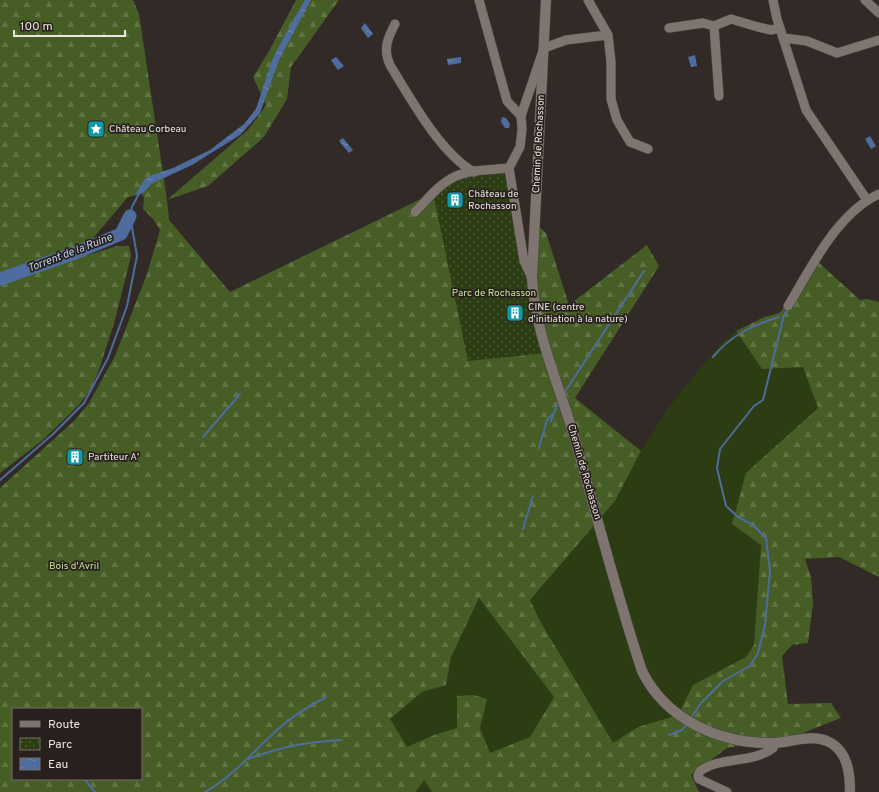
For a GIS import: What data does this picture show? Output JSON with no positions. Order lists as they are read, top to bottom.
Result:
{
  "streets": {
    "street": ["Chemin de Rochasson"]
  },
  "water": ["Torrent de la Ruine"],
  "parks": ["Parc de Rochasson", "Bois d'Avril"],
  "places": {
    "place": ["Château Corbeau"],
    "building": ["Château de Rochasson", "CINE (centre d'initiation à la nature)", "Partiteur A'"]
  },
  "legend": ["Route", "Parc", "Eau"],
  "scale_bar": "100 m"
}
